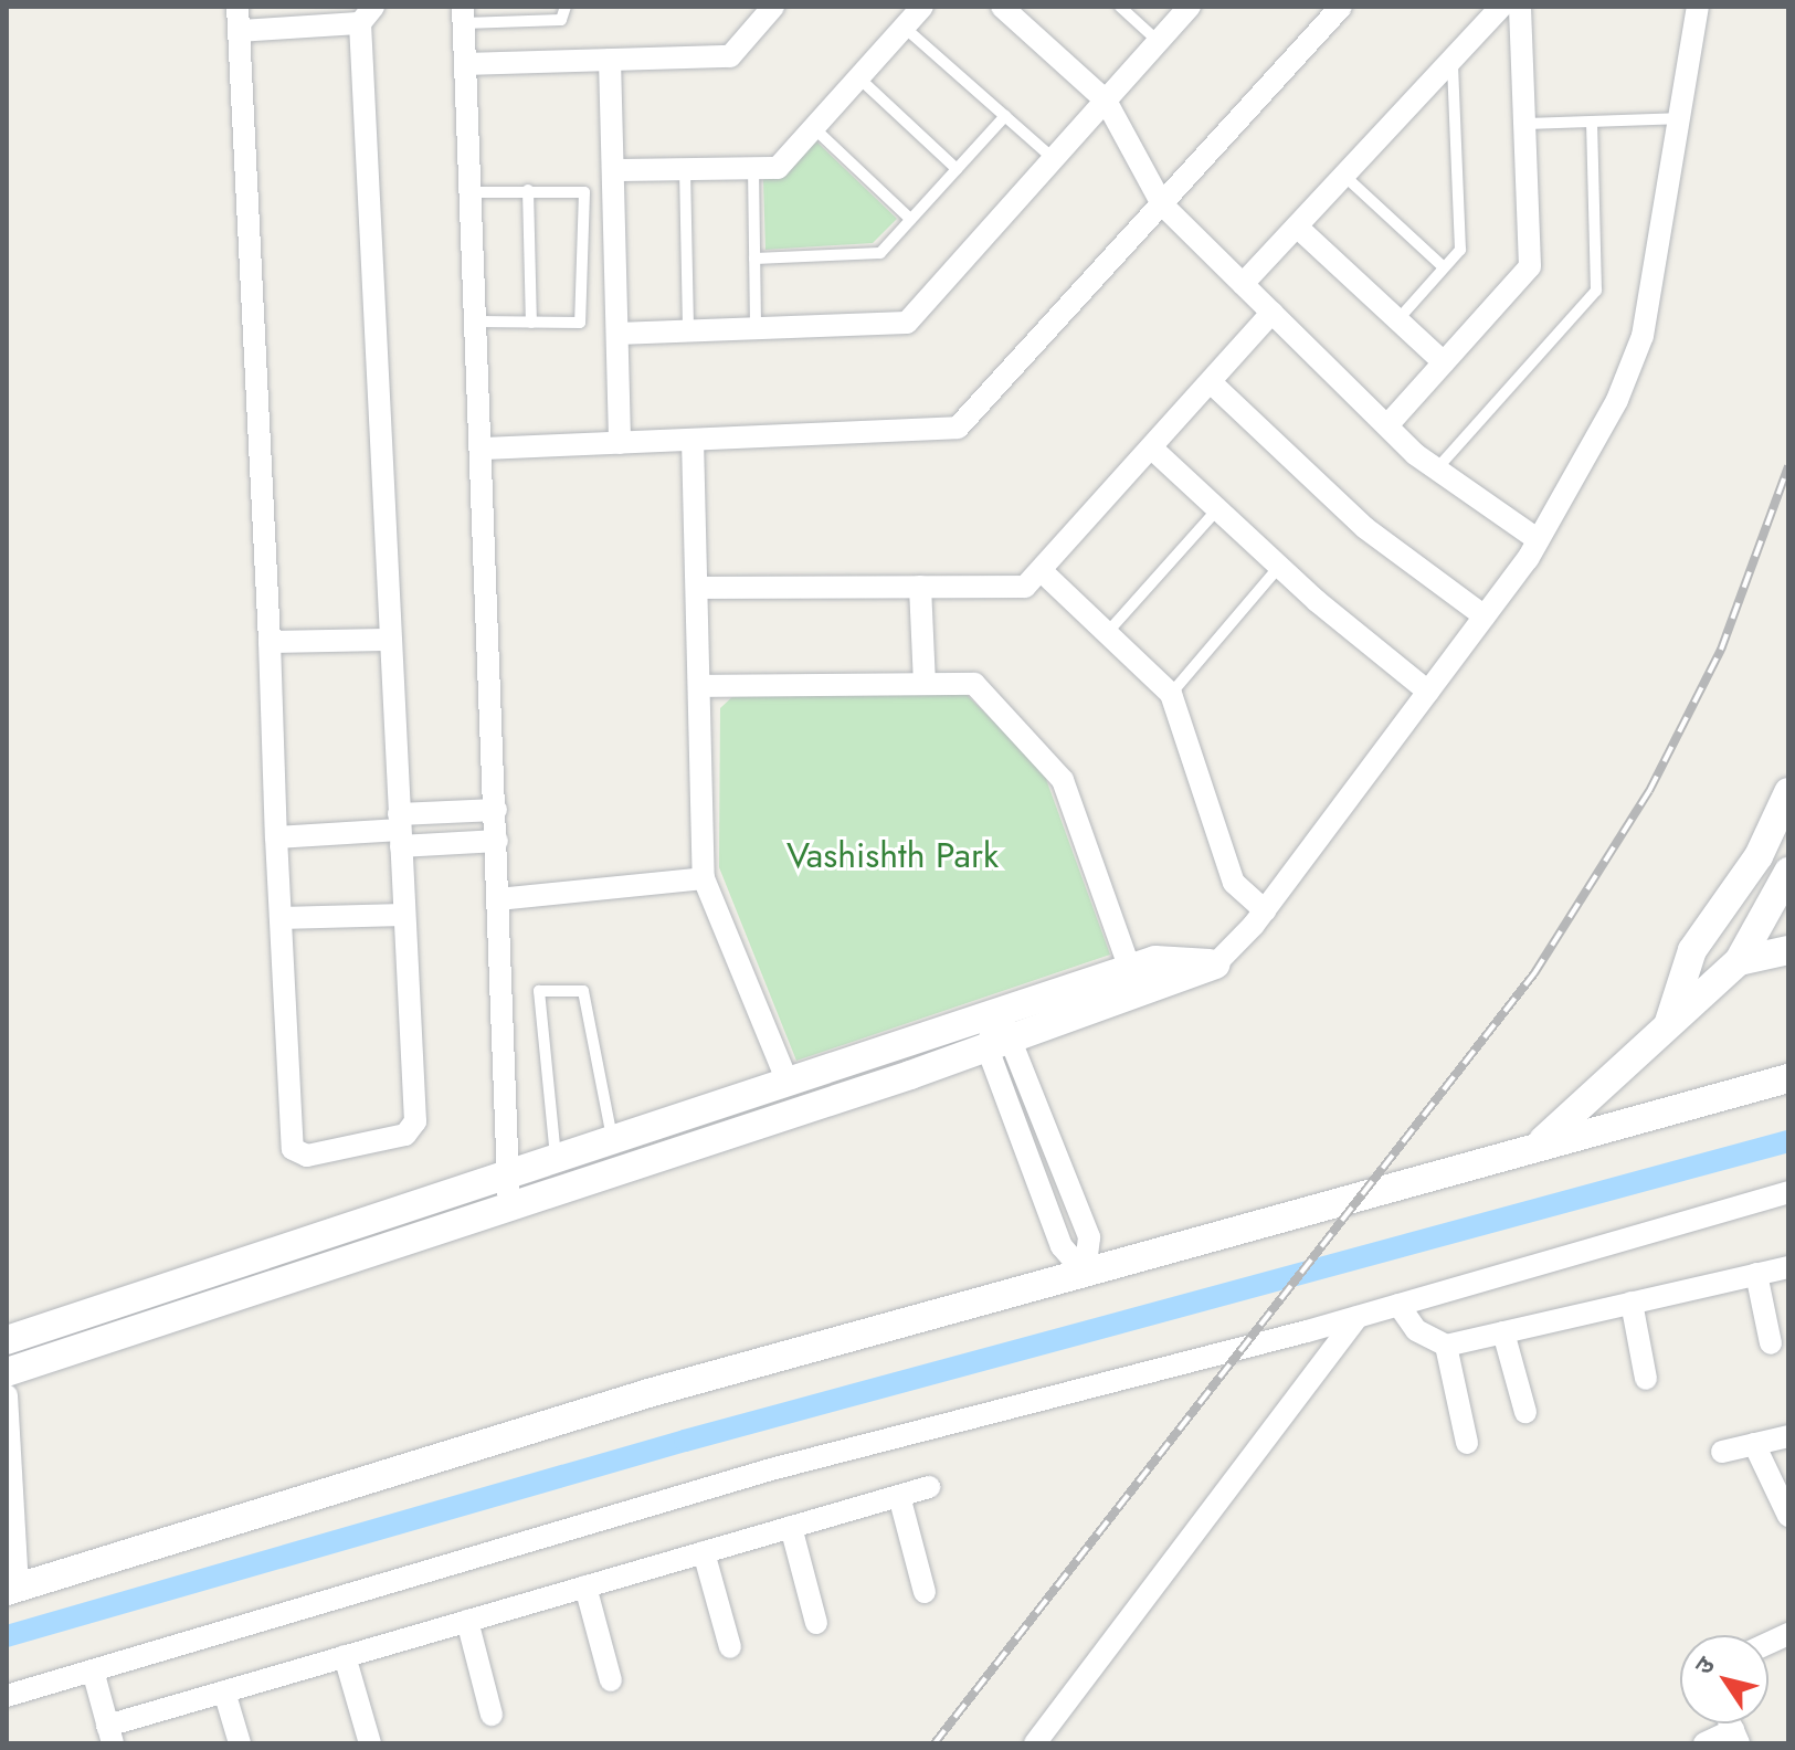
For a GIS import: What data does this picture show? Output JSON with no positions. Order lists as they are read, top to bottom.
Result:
{
  "parks": ["Vashishth Park"],
  "north": "top left"
}
